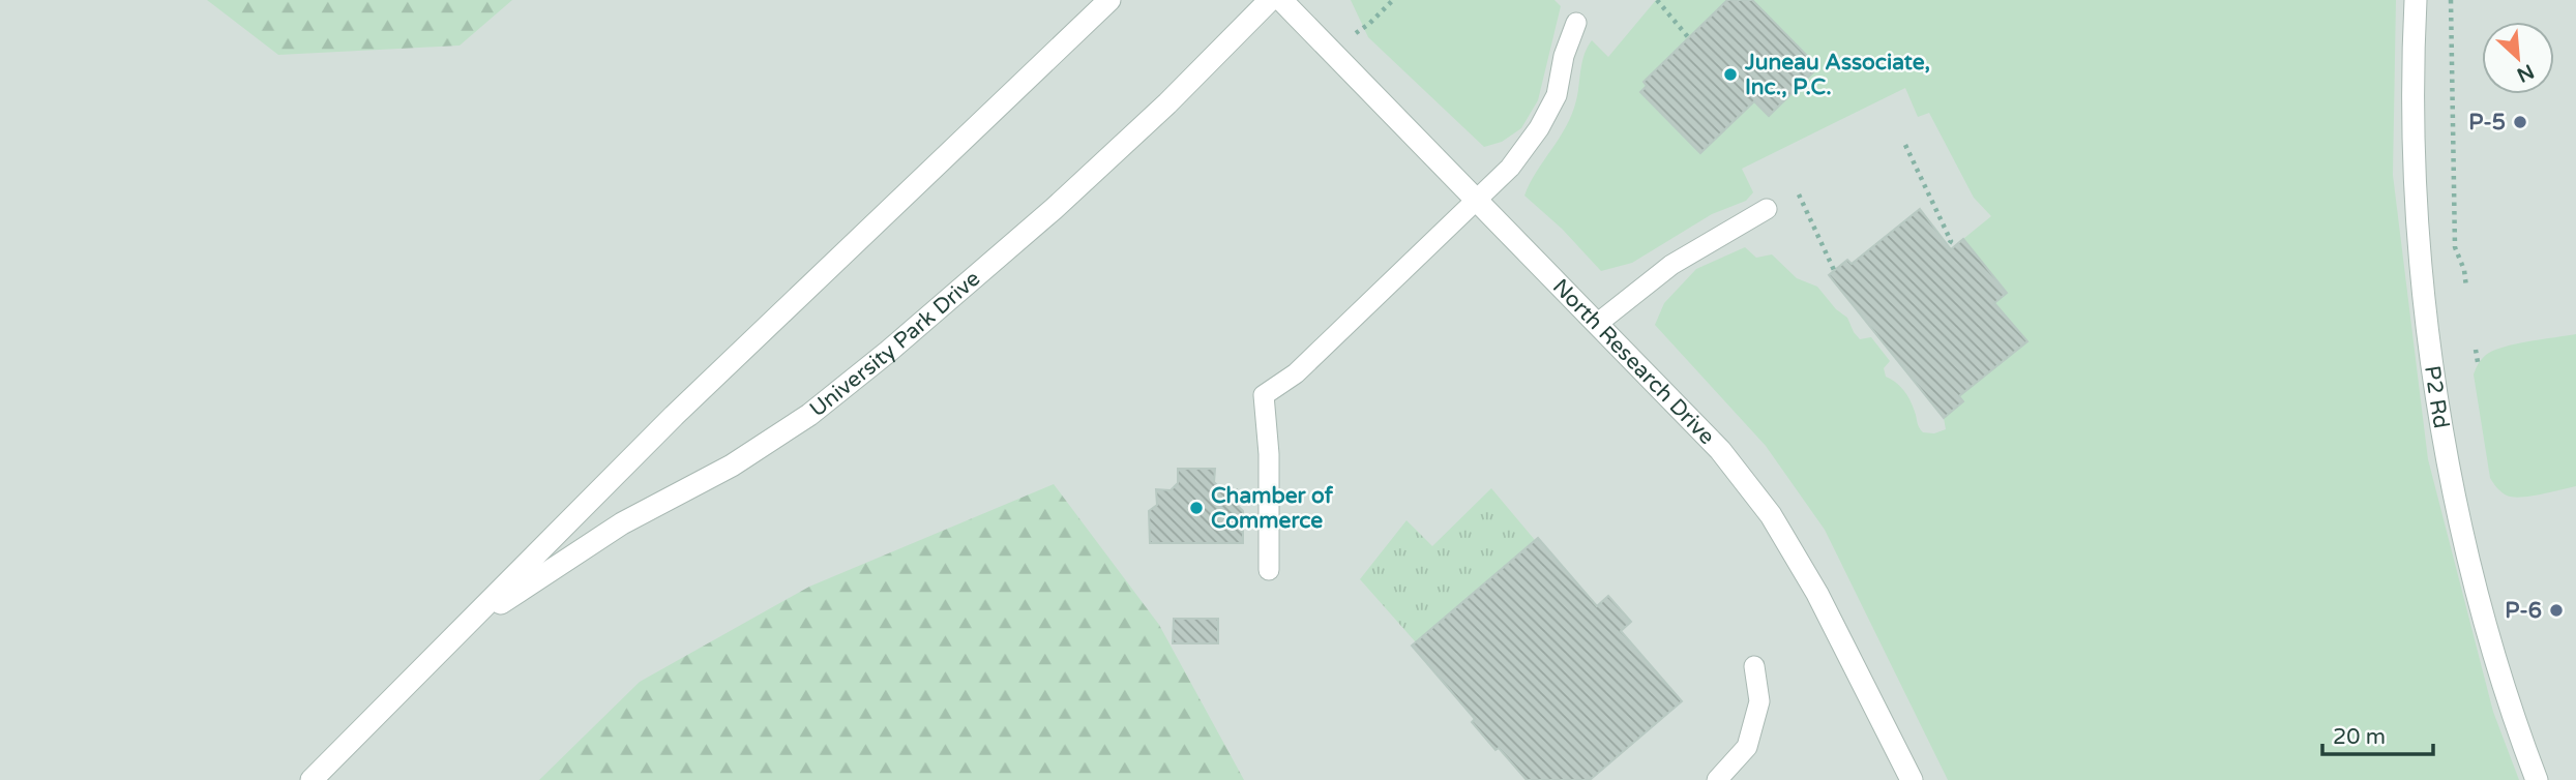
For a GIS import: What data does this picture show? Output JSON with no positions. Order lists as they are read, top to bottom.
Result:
{
  "streets": {
    "street": ["University Park Drive", "North Research Drive", "P2 Rd"]
  },
  "places": [
    "Juneau Associate, Inc., P.C.",
    "P-5",
    "Chamber of Commerce",
    "P-6"
  ],
  "scale_bar": "20 m",
  "north": "bottom right"
}
